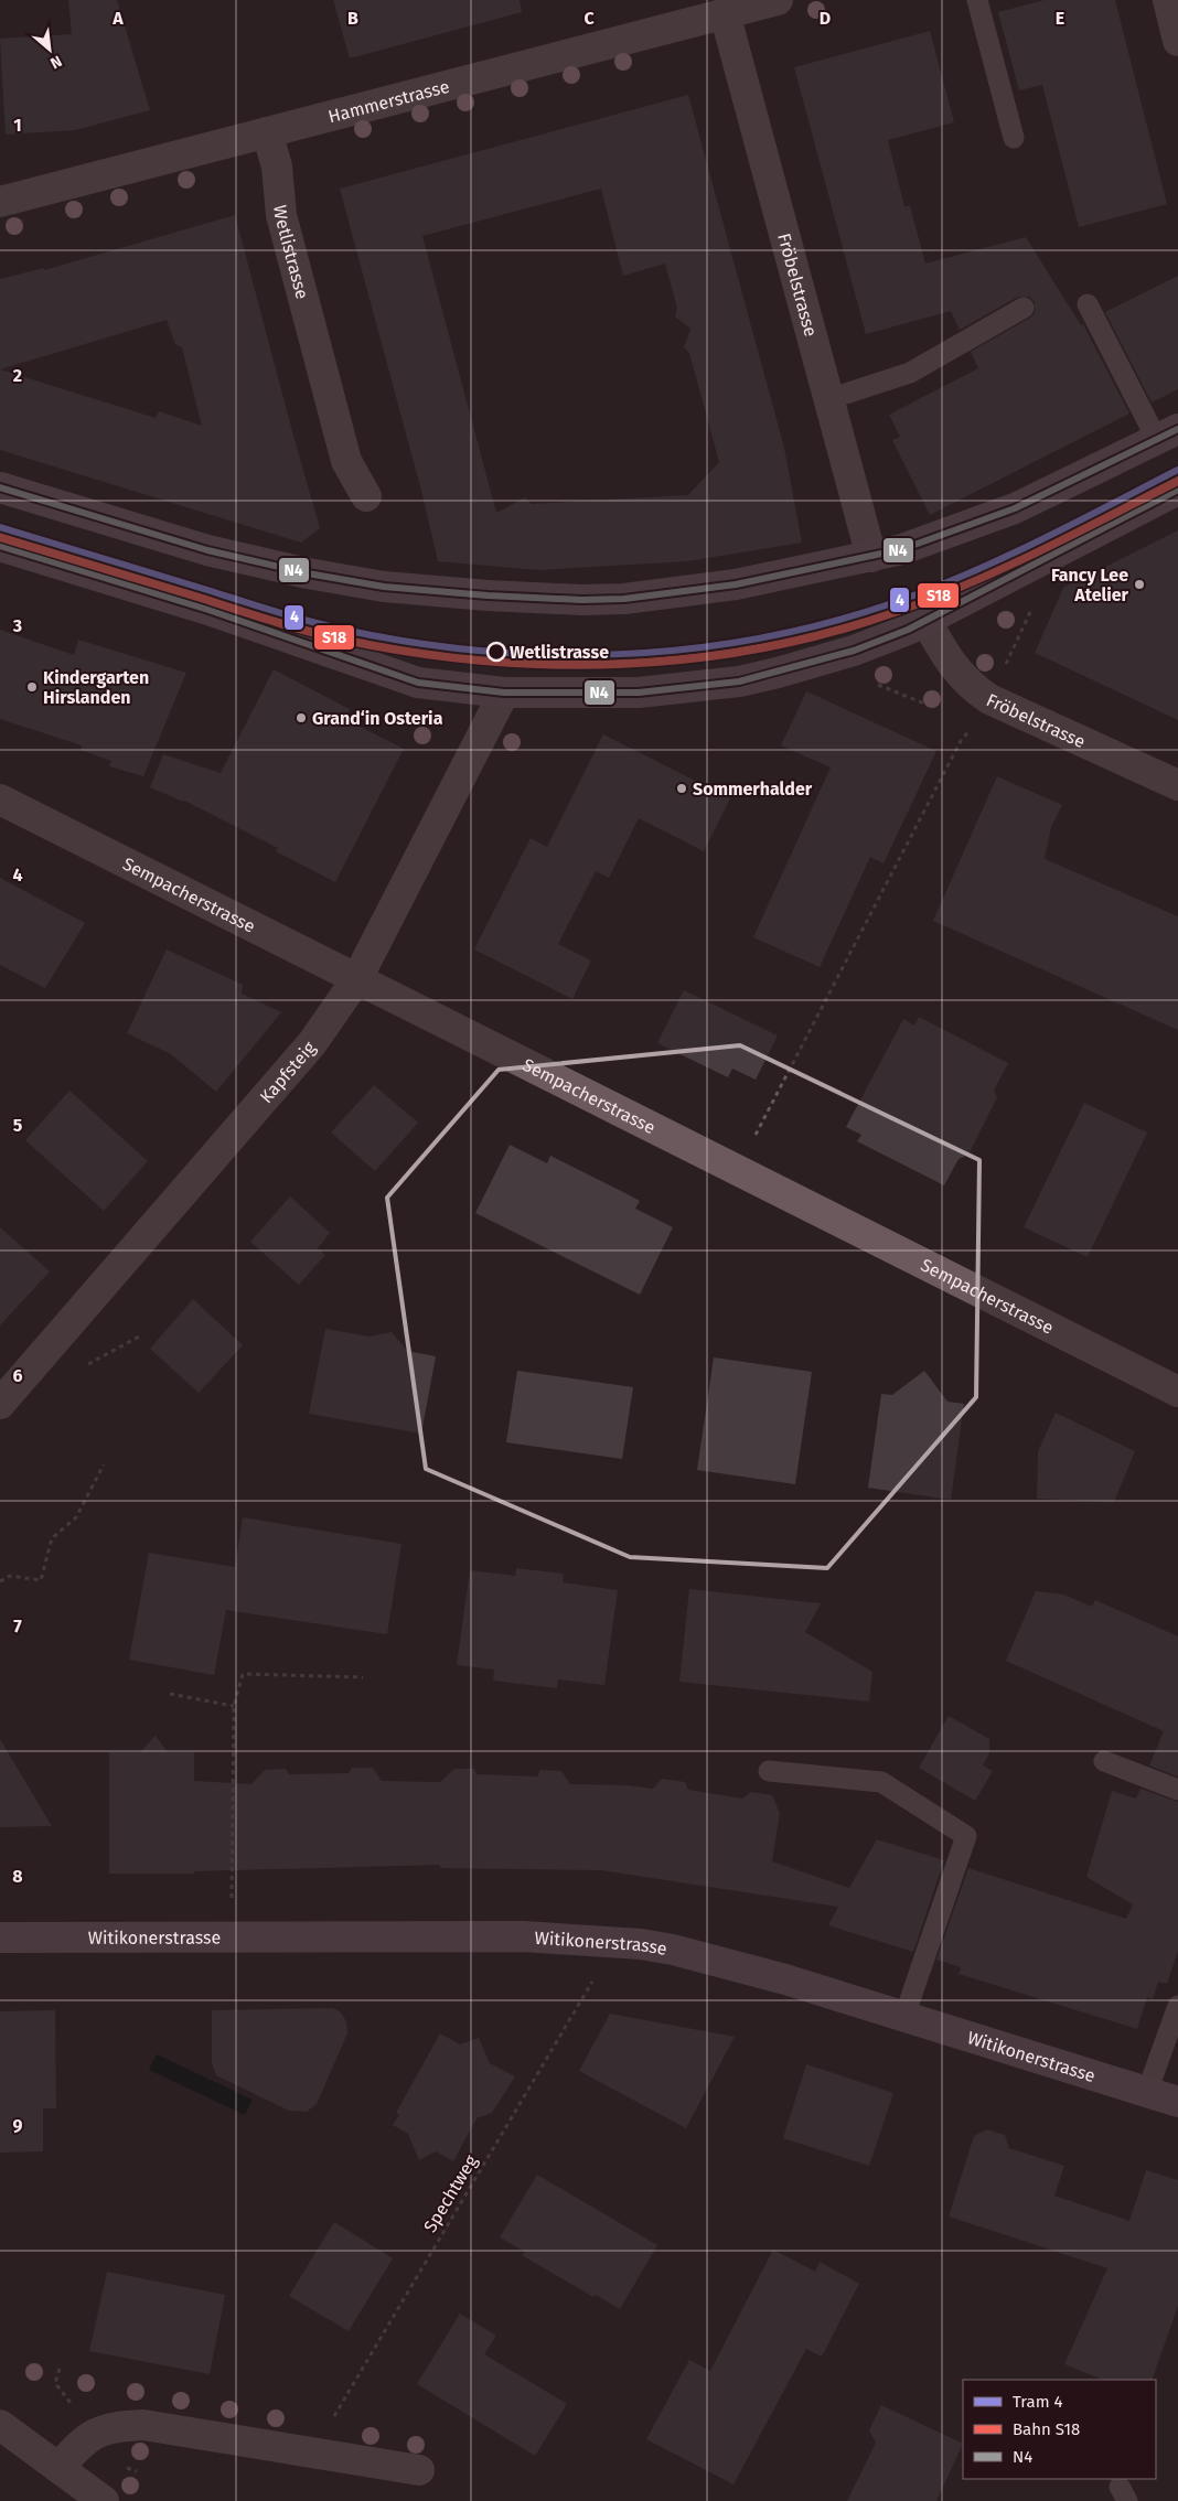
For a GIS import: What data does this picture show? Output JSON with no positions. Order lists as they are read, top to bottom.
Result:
{
  "streets": {
    "main road": ["Witikonerstrasse"],
    "street": [
      "Hammerstrasse",
      "Wetlistrasse",
      "Fröbelstrasse",
      "Sempacherstrasse",
      "Kapfsteig"
    ],
    "path": ["Spechtweg"]
  },
  "crossings": [
    ["Hammerstrasse", "Wetlistrasse"],
    ["Hammerstrasse", "Fröbelstrasse"],
    ["Sempacherstrasse", "Kapfsteig"]
  ],
  "places": [
    "Fancy Lee Atelier",
    "Wetlistrasse",
    "Kindergarten Hirslanden",
    "Grand‘in Osteria",
    "Sommerhalder"
  ],
  "lines": ["transit line N4", "tram line 4", "rail line S18"],
  "legend": ["Tram 4", "Bahn S18", "N4"],
  "north": "bottom right",
  "grid": {
    "columns": [
      "A",
      "B",
      "C",
      "D",
      "E"
    ],
    "rows": [
      "1",
      "2",
      "3",
      "4",
      "5",
      "6",
      "7",
      "8",
      "9"
    ]
  }
}
